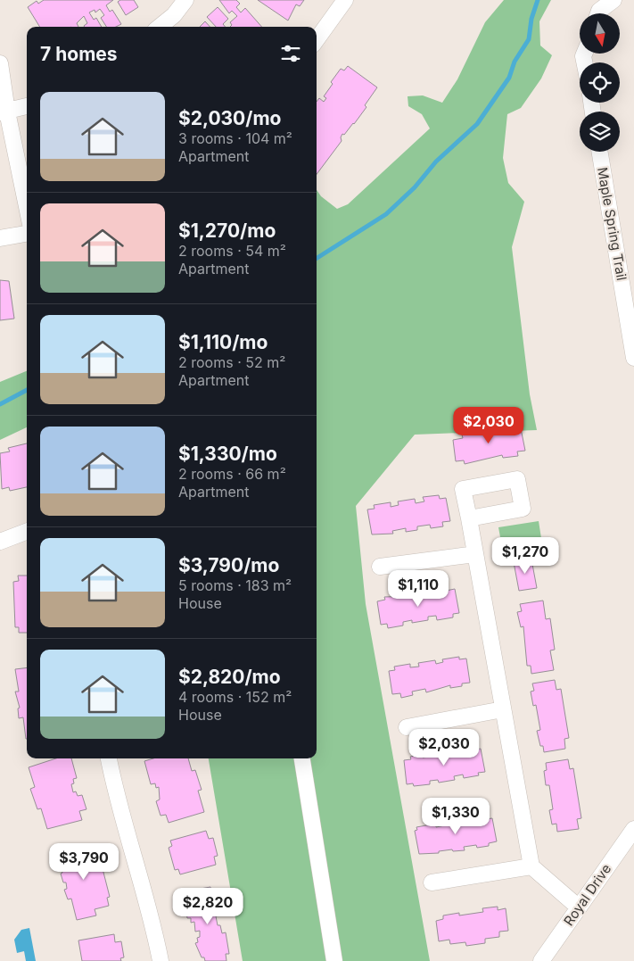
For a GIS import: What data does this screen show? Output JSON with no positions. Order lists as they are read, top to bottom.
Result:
{
  "streets": {
    "street": ["Maple Spring Trail", "Royal Drive"]
  },
  "north": "bottom",
  "page": {
    "heading": "7 homes",
    "list": [
      {
        "name": "$2,030/mo",
        "note": "3 rooms · 104 m² · Apartment"
      },
      {
        "name": "$1,270/mo",
        "note": "2 rooms · 54 m² · Apartment"
      },
      {
        "name": "$1,110/mo",
        "note": "2 rooms · 52 m² · Apartment"
      },
      {
        "name": "$1,330/mo",
        "note": "2 rooms · 66 m² · Apartment"
      },
      {
        "name": "$3,790/mo",
        "note": "5 rooms · 183 m² · House"
      },
      {
        "name": "$2,820/mo",
        "note": "4 rooms · 152 m² · House"
      }
    ],
    "price": [
      "$2,030",
      "$1,270",
      "$1,110",
      "$2,030",
      "$1,330",
      "$3,790",
      "$2,820"
    ]
  }
}
